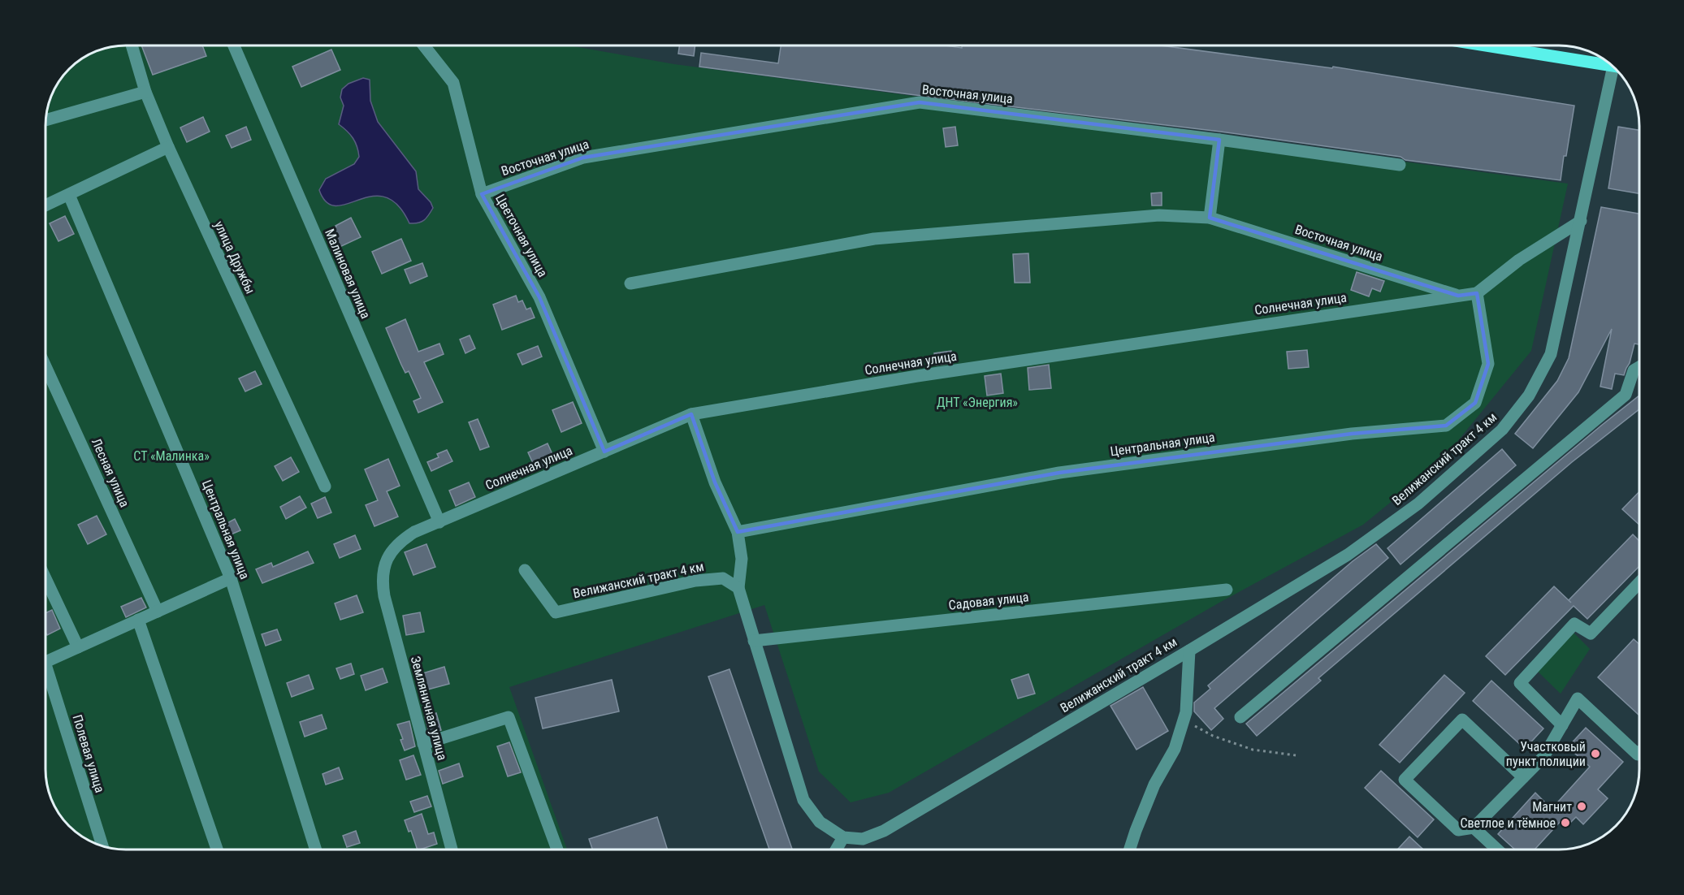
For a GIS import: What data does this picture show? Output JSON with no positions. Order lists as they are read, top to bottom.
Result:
{
  "streets": {
    "street": [
      "Восточная улица",
      "Цветочная улица",
      "улица Дружбы",
      "Малиновая улица",
      "Солнечная улица",
      "Центральная улица",
      "Велижанский тракт 4 км",
      "Лесная улица",
      "Садовая улица",
      "Земляничная улица",
      "Полевая улица"
    ]
  },
  "crossings": [
    ["Восточная улица", "Цветочная улица"],
    ["Восточная улица", "Солнечная улица"],
    ["Цветочная улица", "Солнечная улица"],
    ["Малиновая улица", "Солнечная улица"],
    ["Солнечная улица", "Центральная улица"],
    ["Солнечная улица", "Земляничная улица"]
  ],
  "parks": ["ДНТ «Энергия»", "CТ «Малинка»"],
  "places": ["Участковый пункт полиции", "Магнит", "Светлое и тёмное"]
}
